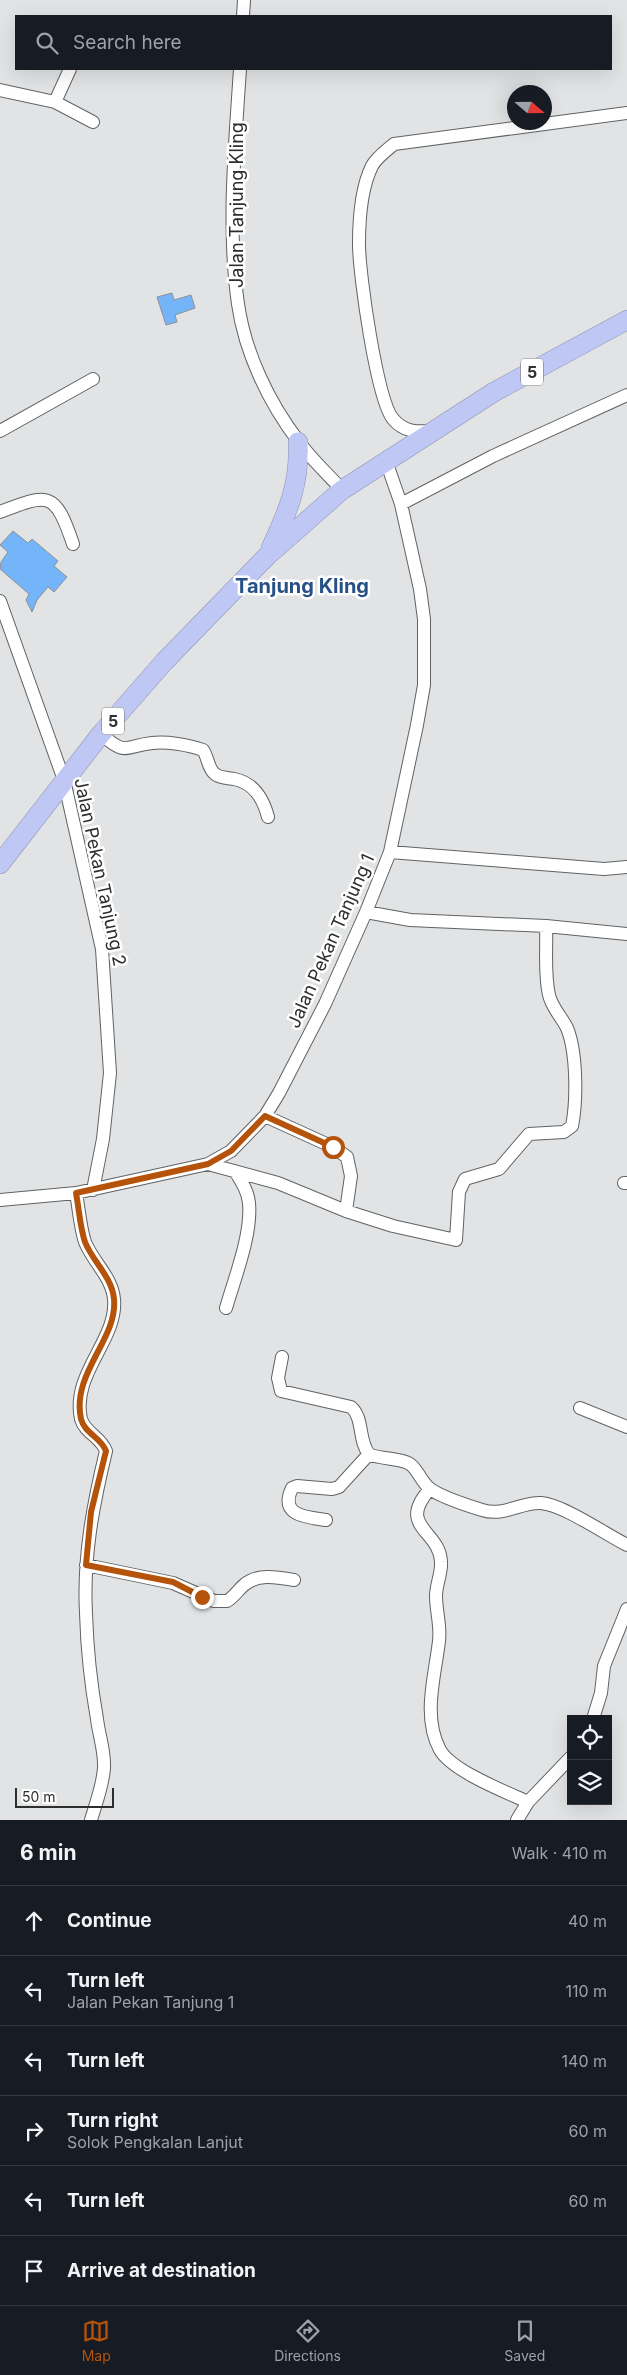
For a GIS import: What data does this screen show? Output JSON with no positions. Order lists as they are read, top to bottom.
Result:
{
  "streets": {
    "highway": ["5"],
    "street": ["Jalan Tanjung Kling", "Jalan Pekan Tanjung 2", "Jalan Pekan Tanjung 1"]
  },
  "crossings": [
    ["Jalan Tanjung Kling", "5"],
    ["5", "Jalan Pekan Tanjung 2"],
    ["5", "Jalan Pekan Tanjung 1"],
    ["Jalan Pekan Tanjung 2", "Jalan Pekan Tanjung 1"]
  ],
  "districts": ["Tanjung Kling"],
  "scale_bar": "50 m",
  "north": "right",
  "page": {
    "search": "Search here",
    "scale": "50 m",
    "heading": ["6 min", "Walk · 410 m"],
    "list": [
      ["Continue", "40 m"],
      ["Turn left", "Jalan Pekan Tanjung 1", "110 m"],
      ["Turn left", "140 m"],
      ["Turn right", "Solok Pengkalan Lanjut", "60 m"],
      ["Turn left", "60 m"],
      "Arrive at destination"
    ],
    "nav": ["Map", "Directions", "Saved"]
  }
}
